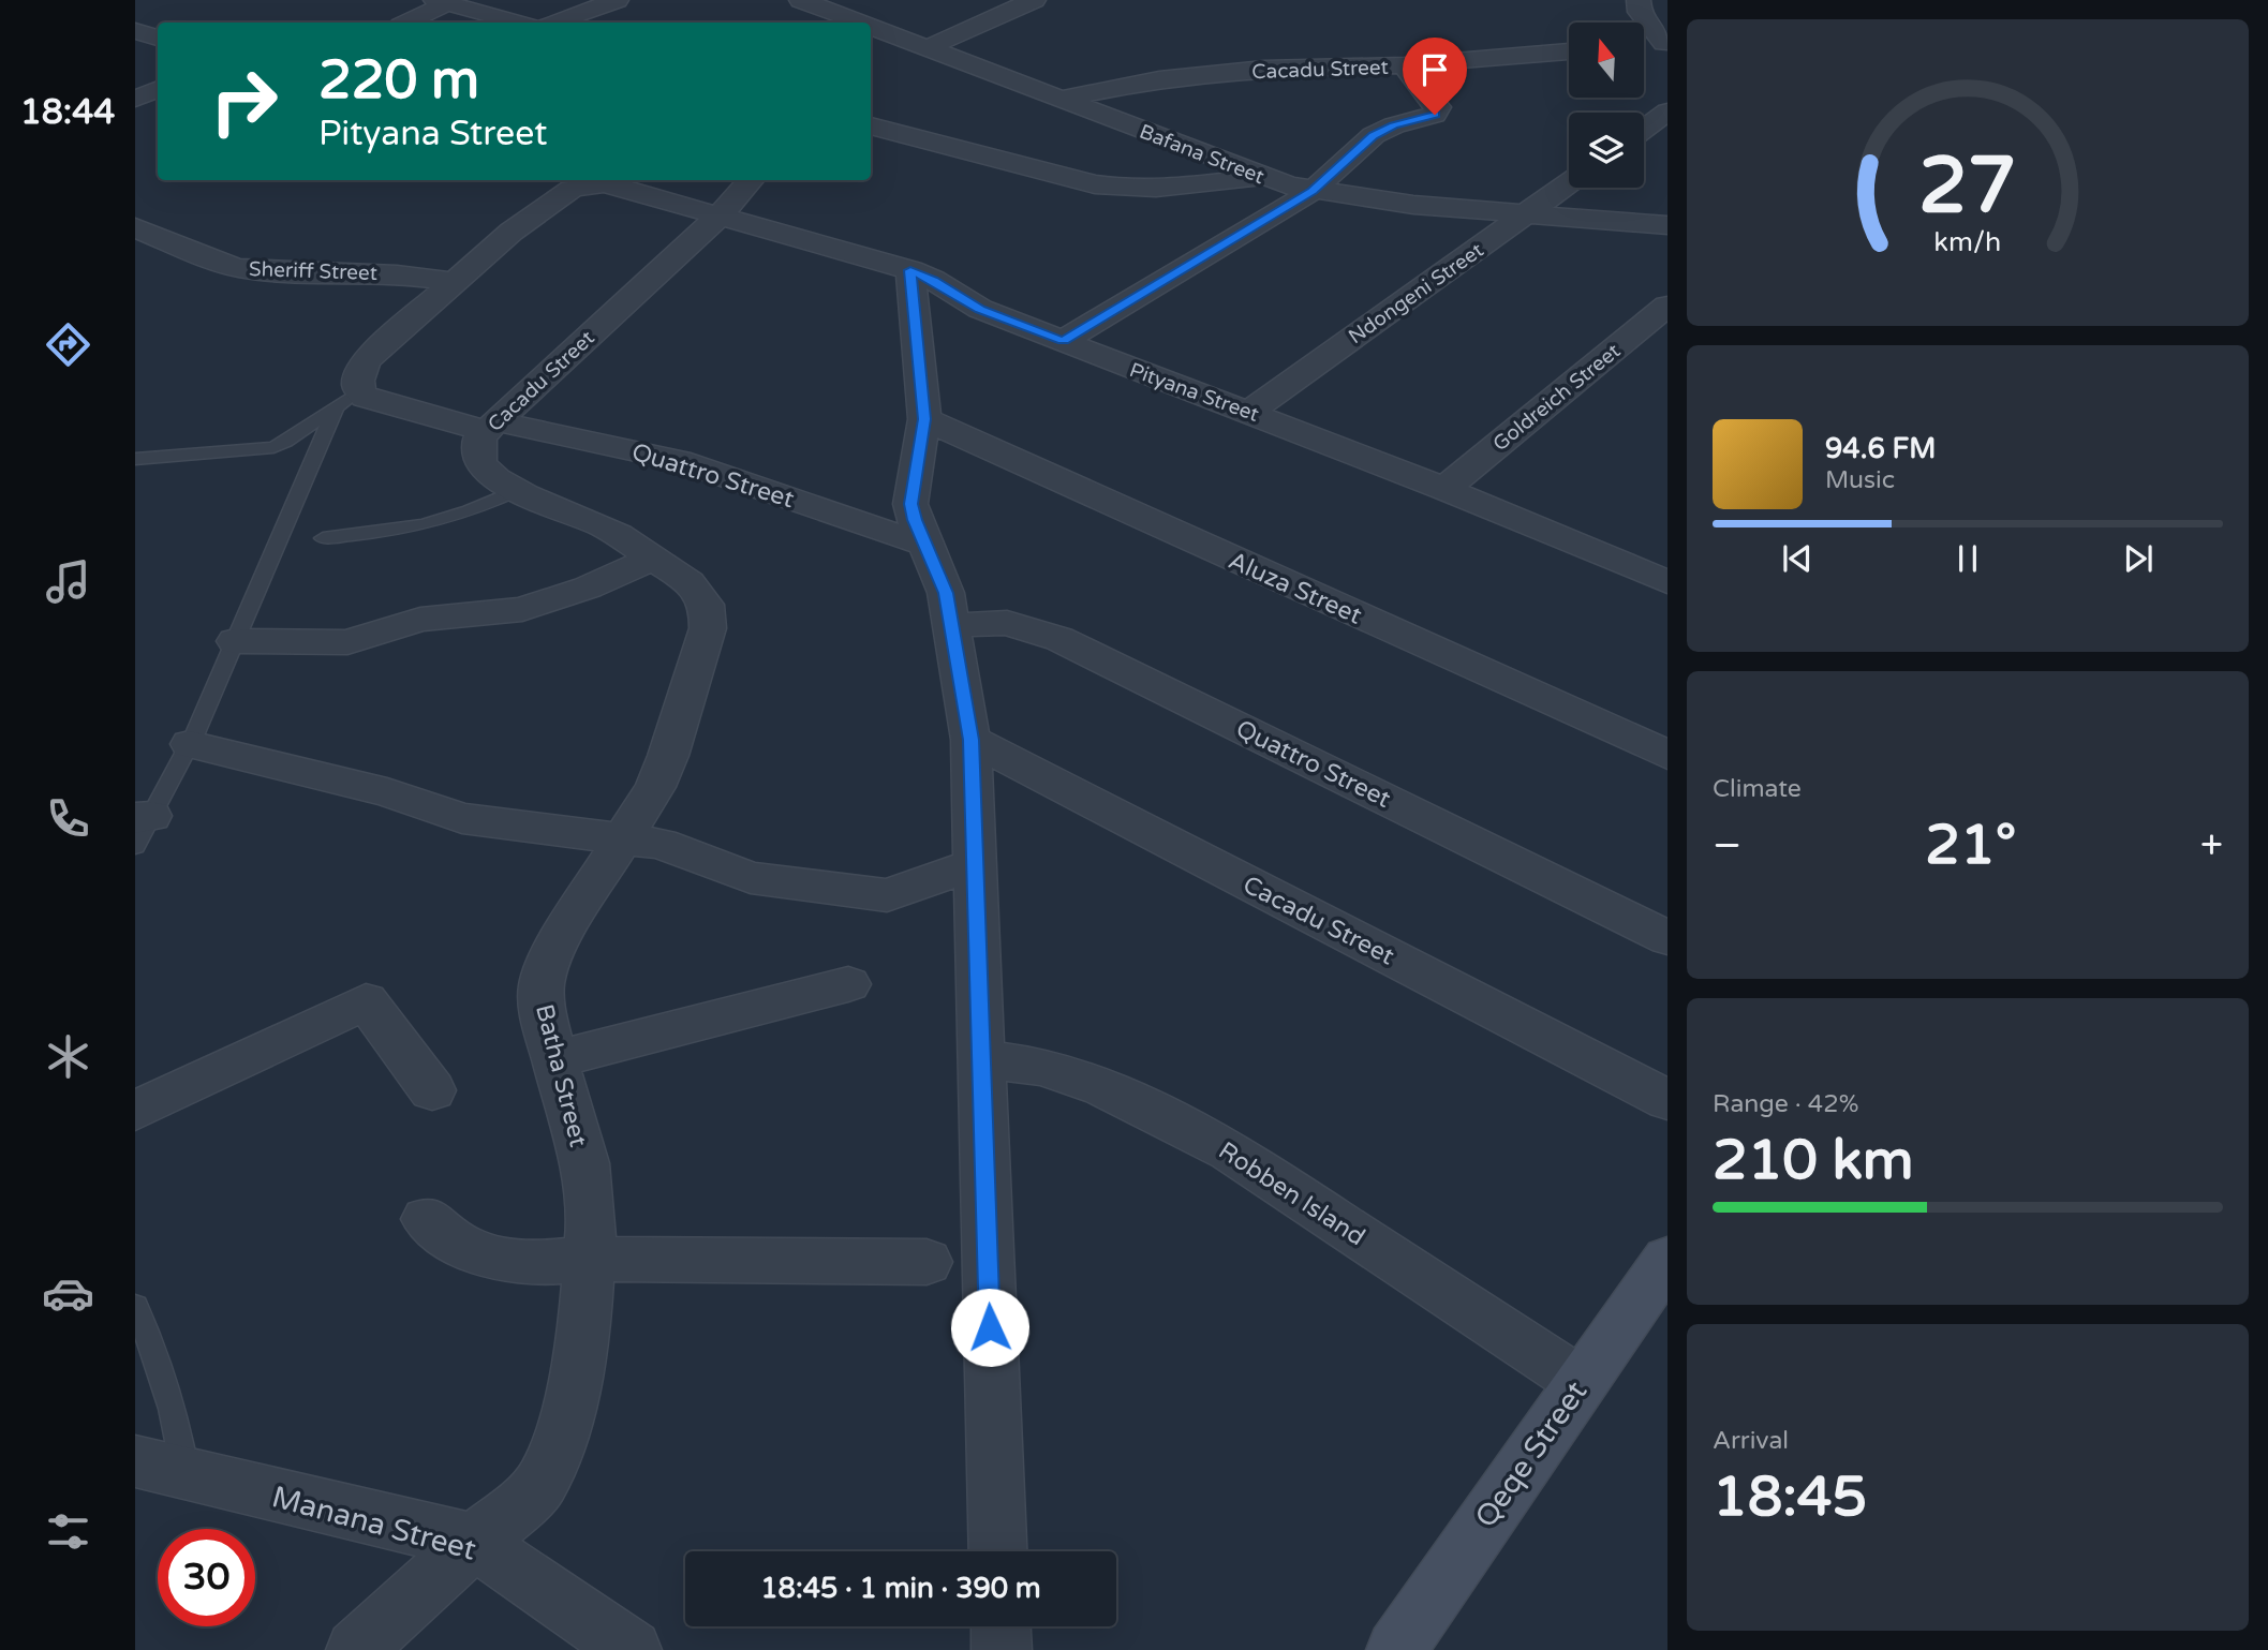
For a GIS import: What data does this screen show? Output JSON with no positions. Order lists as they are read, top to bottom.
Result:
{
  "streets": {
    "street": [
      "Cacadu Street",
      "Bafana Street",
      "Sheriff Street",
      "Ndongeni Street",
      "Pityana Street",
      "Goldreich Street",
      "Quattro Street",
      "Aluza Street",
      "Batha Street",
      "Robben Island",
      "Qeqe Street",
      "Manana Street"
    ]
  },
  "crossings": [
    ["Cacadu Street", "Bafana Street"],
    ["Cacadu Street", "Pityana Street"],
    ["Cacadu Street", "Quattro Street"],
    ["Cacadu Street", "Batha Street"],
    ["Bafana Street", "Ndongeni Street"],
    ["Sheriff Street", "Pityana Street"],
    ["Ndongeni Street", "Pityana Street"],
    ["Pityana Street", "Goldreich Street"],
    ["Pityana Street", "Quattro Street"],
    ["Batha Street", "Manana Street"],
    ["Robben Island", "Qeqe Street"]
  ],
  "north": "top",
  "page": {
    "tabs": "18:44",
    "turn": ["220 m", "Pityana Street"],
    "song": ["94.6 FM", "Music"],
    "tile": [
      "Climate",
      ["Range · 42%", "210 km"],
      ["Arrival", "18:45"]
    ],
    "heat": ["−", "21°", "+"],
    "limit": "30",
    "trip": "18:45 · 1 min · 390 m",
    "gauge": ["27", "km/h"]
  }
}
